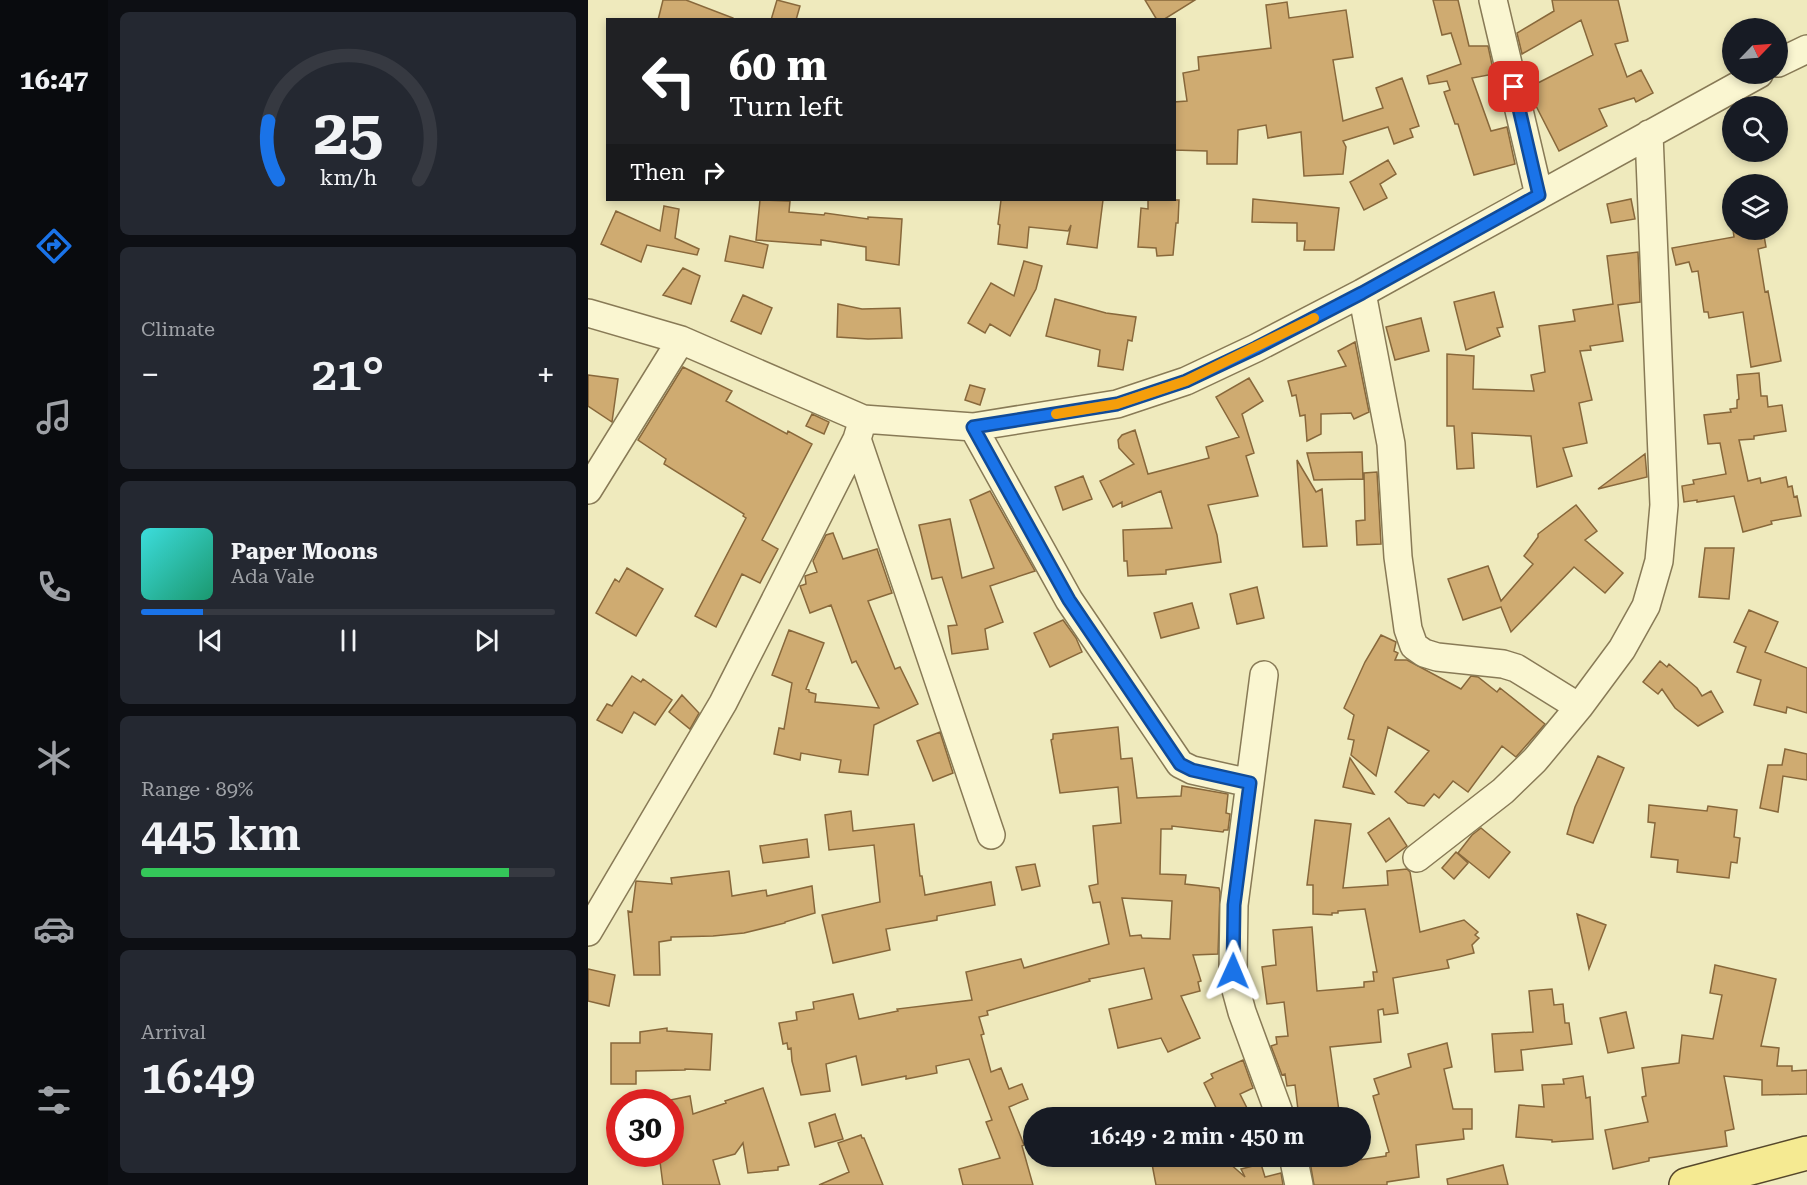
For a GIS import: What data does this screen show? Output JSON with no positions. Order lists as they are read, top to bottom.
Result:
{
  "north": "top right",
  "page": {
    "tabs": "16:47",
    "turn": ["60 m", "Turn left"],
    "then": "Then",
    "tile": [
      "Climate",
      ["Range · 89%", "445 km"],
      ["Arrival", "16:49"]
    ],
    "heat": ["−", "21°", "+"],
    "song": ["Paper Moons", "Ada Vale"],
    "limit": "30",
    "trip": "16:49 · 2 min · 450 m",
    "gauge": ["25", "km/h"]
  }
}
